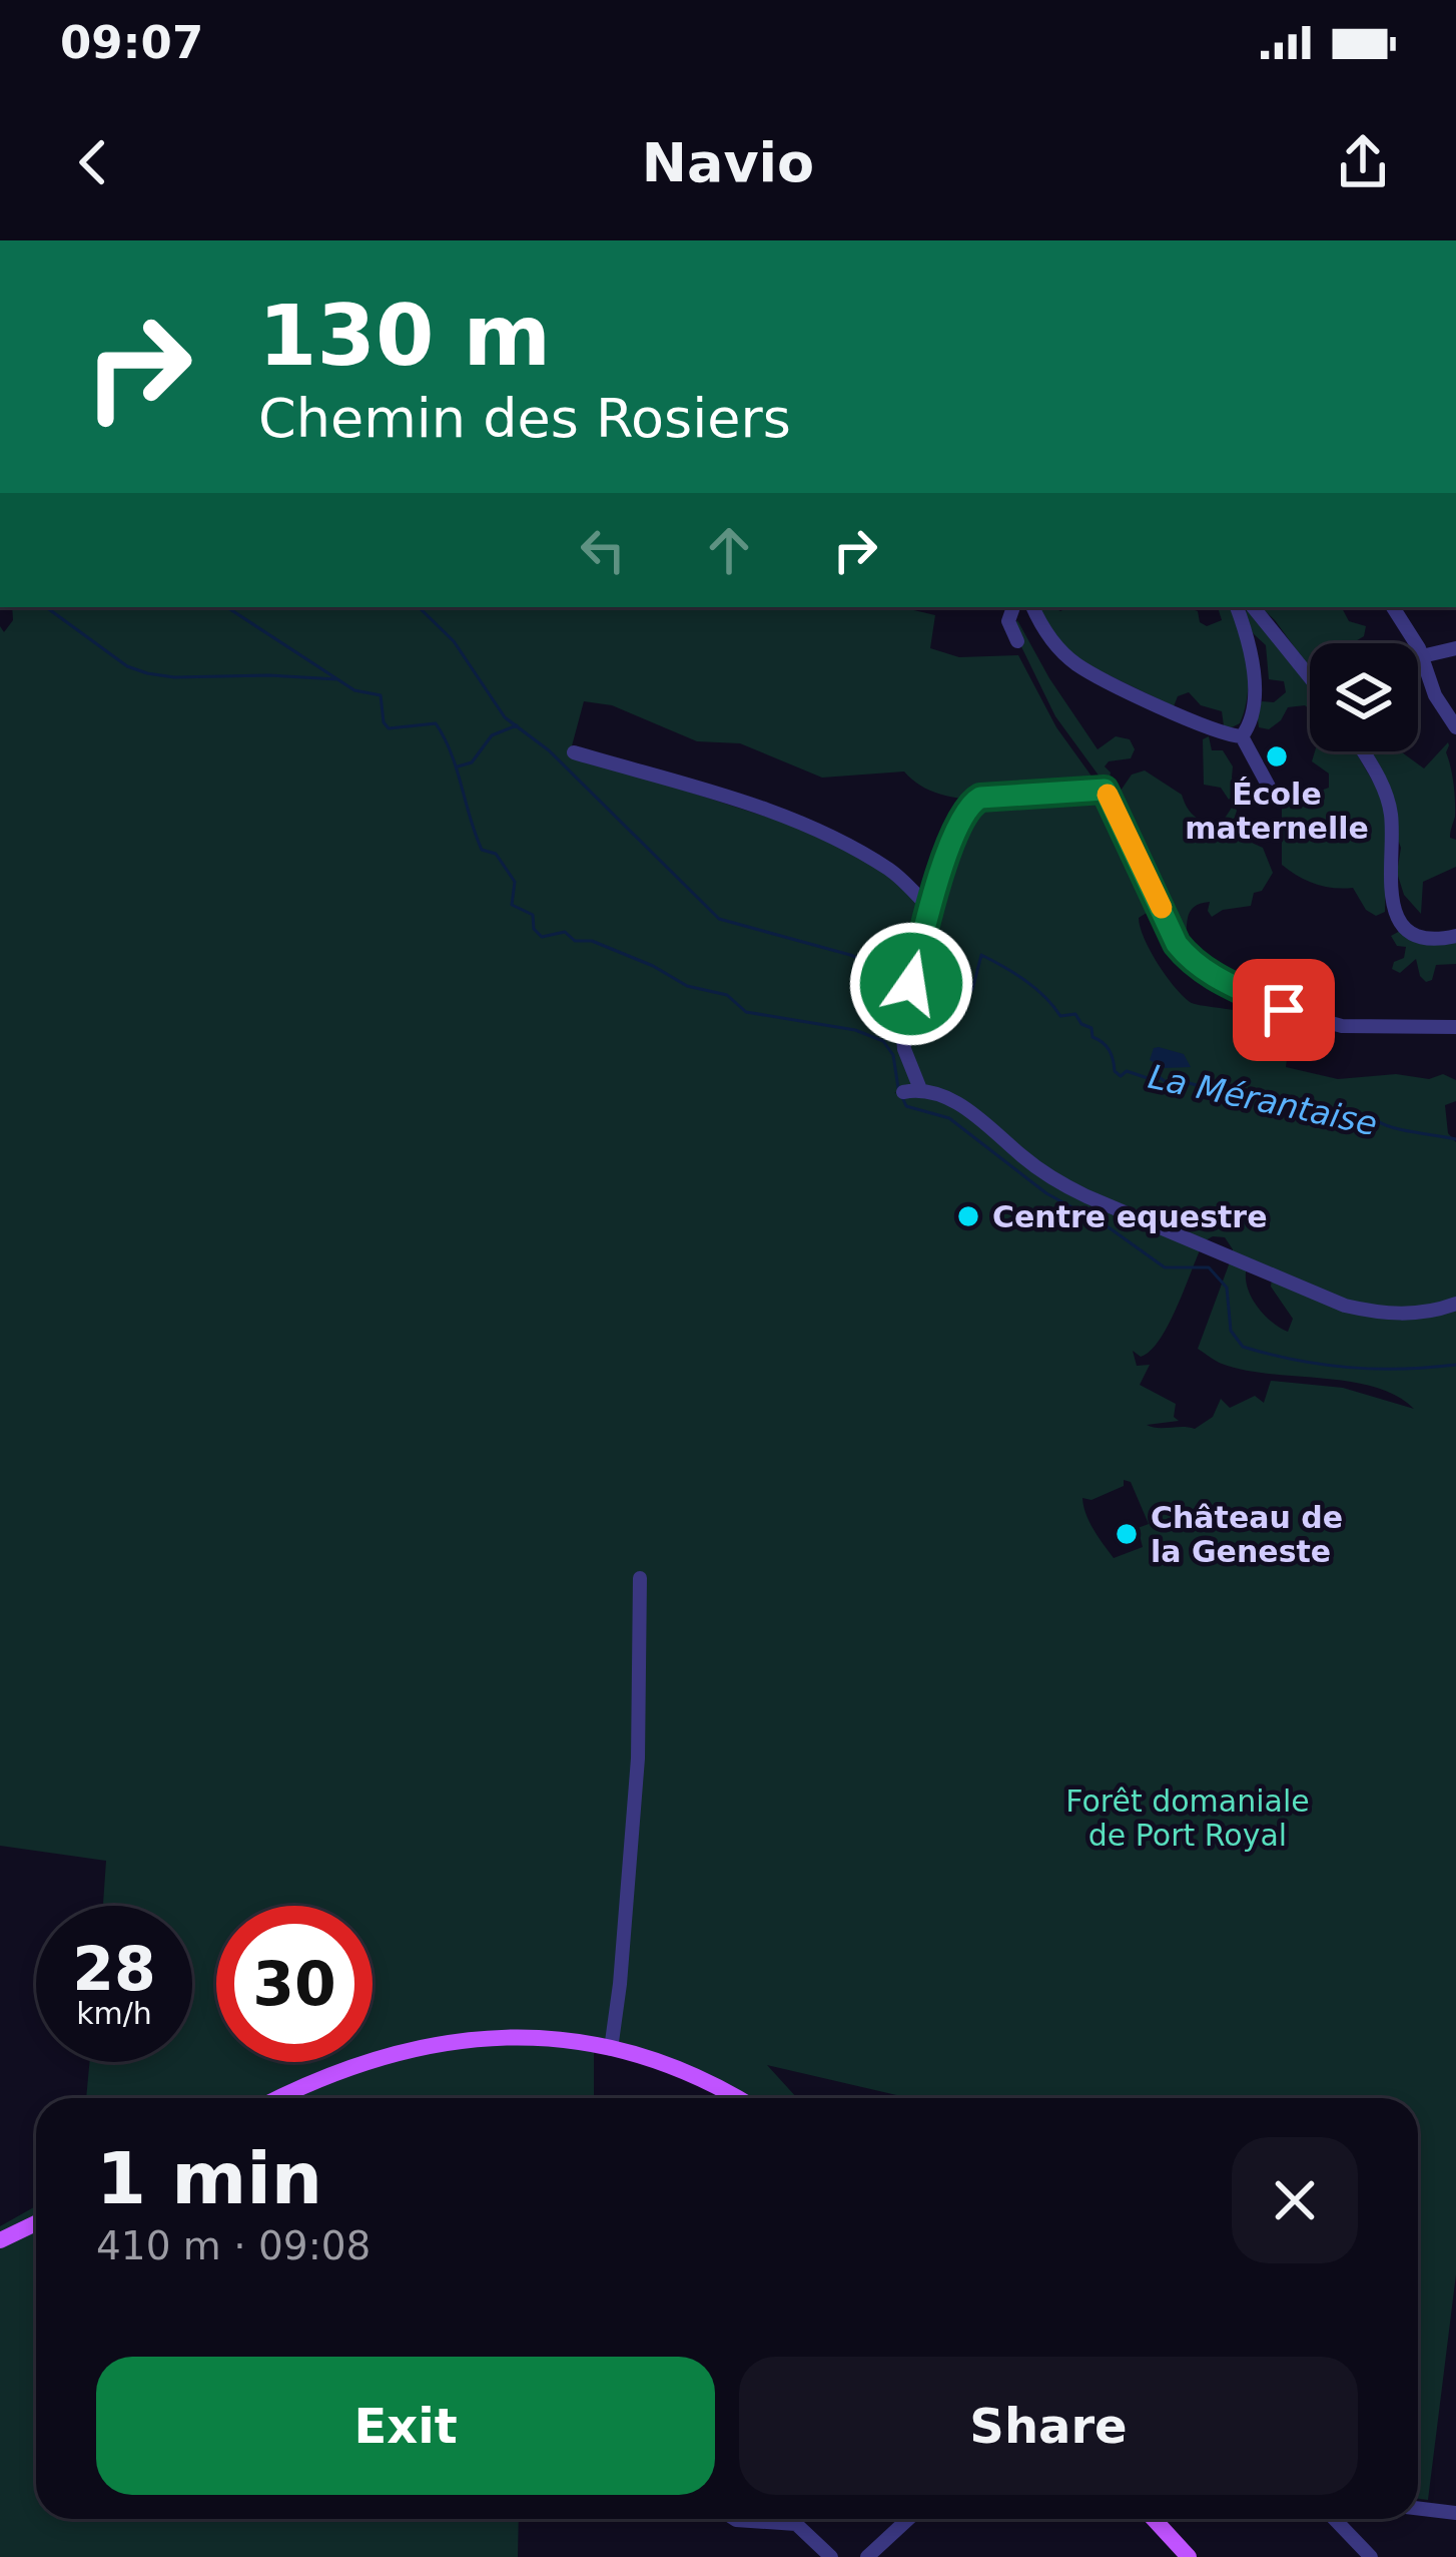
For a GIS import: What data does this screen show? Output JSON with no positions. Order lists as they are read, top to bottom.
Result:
{
  "water": ["La Mérantaise"],
  "parks": ["Forêt domaniale de Port Royal"],
  "places": ["École maternelle", "Centre equestre", "Château de la Geneste"],
  "page": {
    "status": "09:07",
    "header": "Navio",
    "turn": ["130 m", "Chemin des Rosiers"],
    "speed": "28 km/h",
    "limit": "30",
    "heading": ["1 min", "410 m · 09:08"],
    "buttons": ["Exit", "Share"]
  }
}
